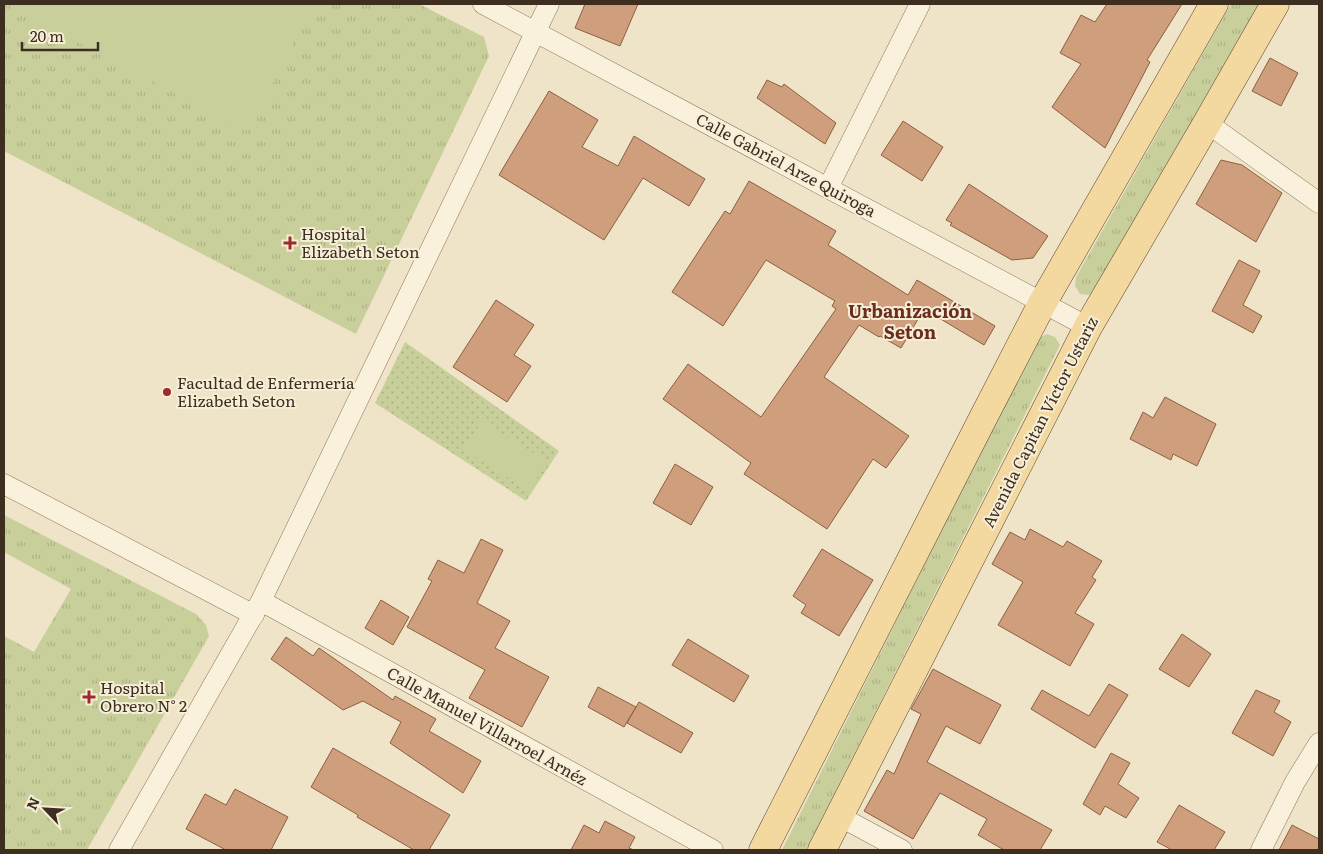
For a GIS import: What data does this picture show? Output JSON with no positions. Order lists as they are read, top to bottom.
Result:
{
  "streets": {
    "main road": ["Avenida Capitan Víctor Ustariz"],
    "street": ["Calle Gabriel Arze Quiroga", "Calle Manuel Villarroel Arnéz"]
  },
  "crossings": [
    ["Calle Gabriel Arze Quiroga", "Avenida Capitan Víctor Ustariz"]
  ],
  "districts": ["Urbanización Seton"],
  "places": {
    "health": ["Hospital Elizabeth Seton", "Hospital Obrero N° 2"],
    "other": ["Facultad de Enfermería Elizabeth Seton"]
  },
  "scale_bar": "20 m",
  "north": "top left"
}
